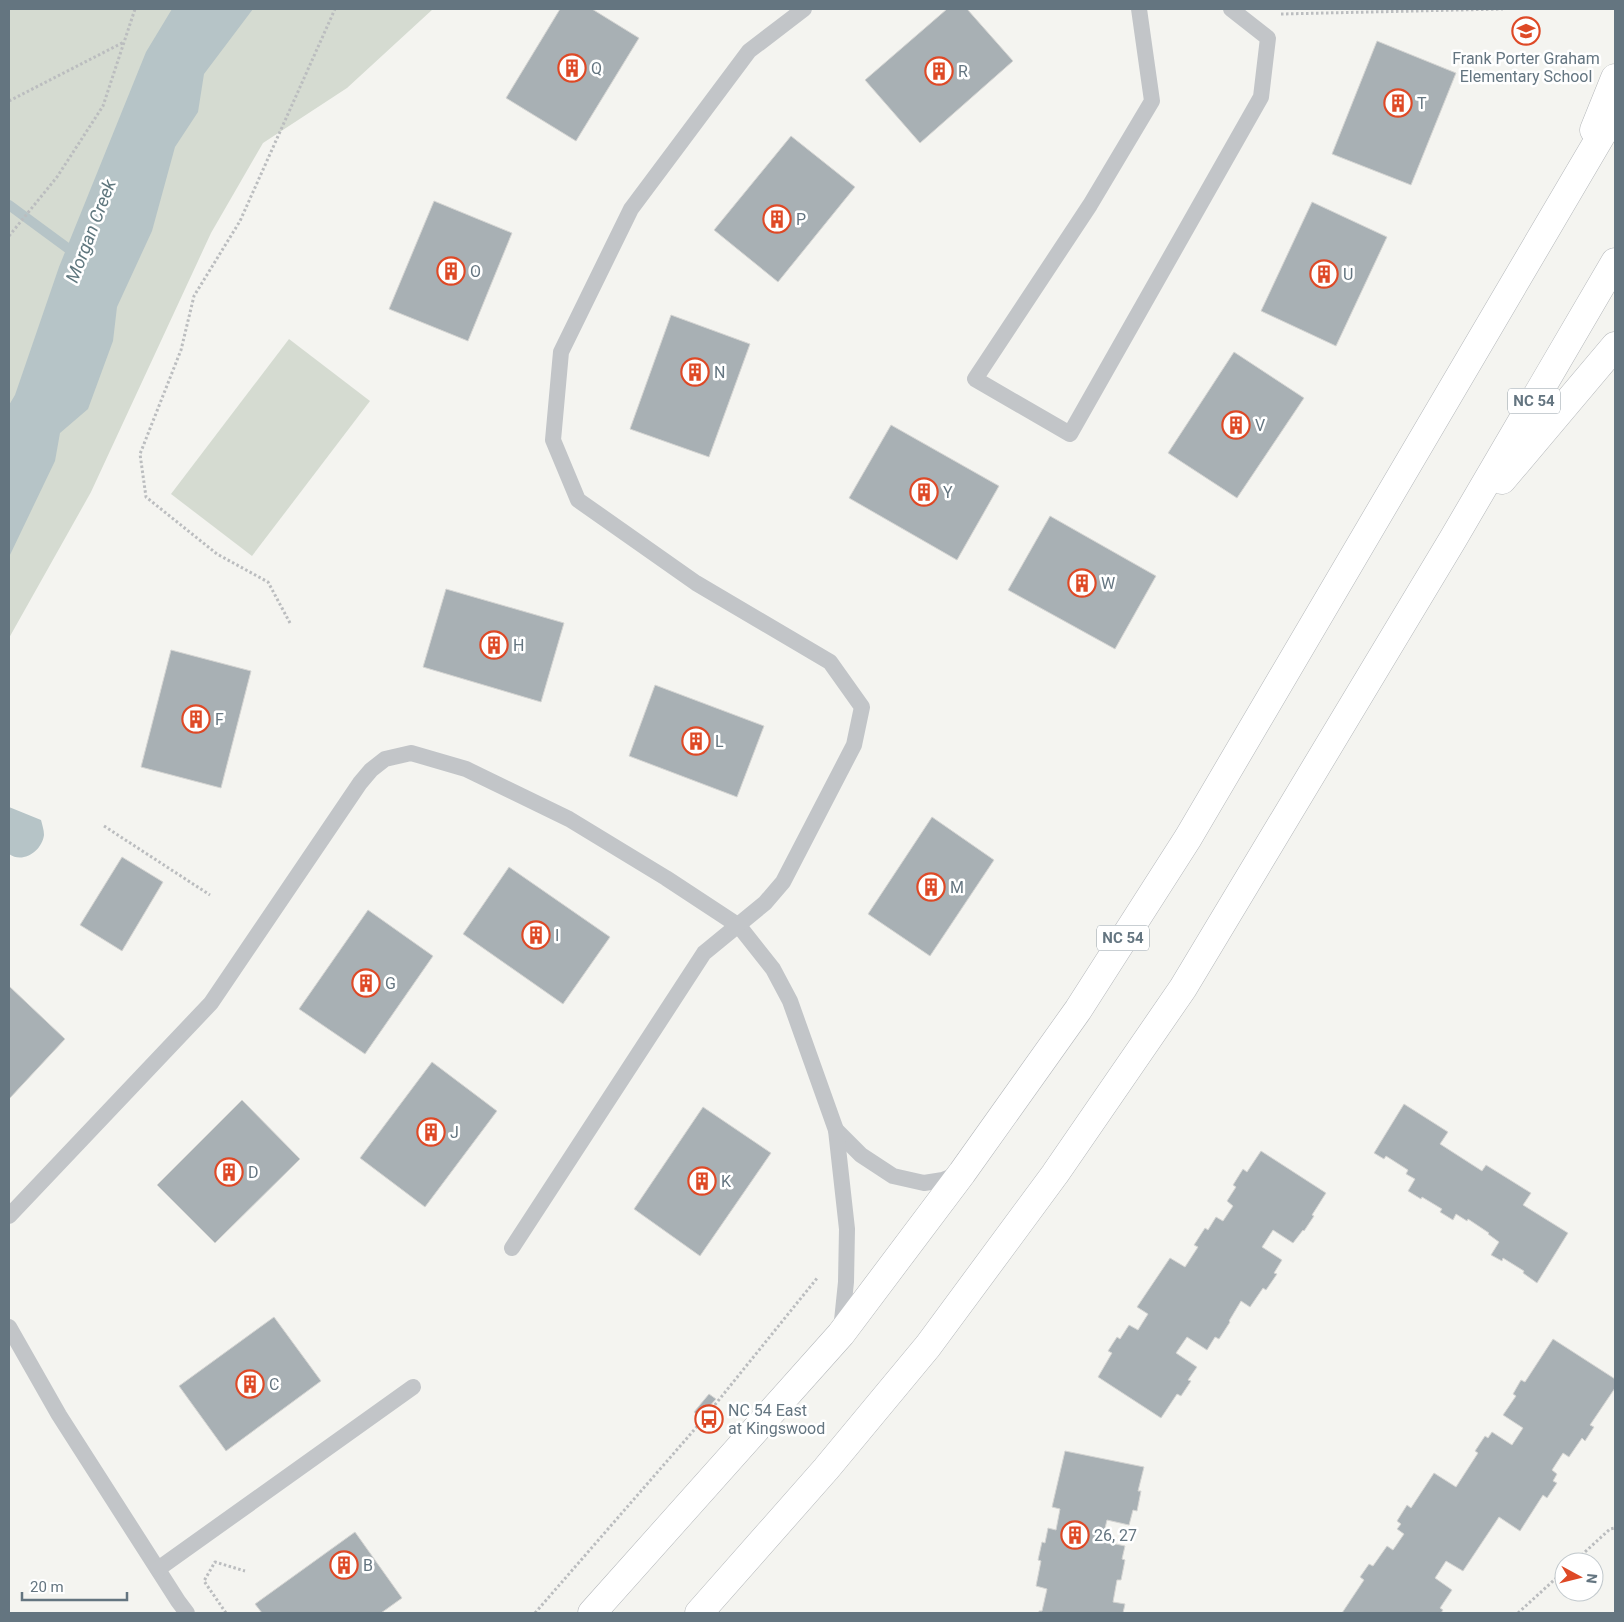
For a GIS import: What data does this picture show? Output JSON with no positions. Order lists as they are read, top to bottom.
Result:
{
  "streets": {
    "highway": ["NC 54"]
  },
  "water": ["Morgan Creek"],
  "places": {
    "school or university": ["Frank Porter Graham Elementary School"],
    "building": [
      "Q",
      "R",
      "T",
      "P",
      "O",
      "U",
      "N",
      "V",
      "Y",
      "W",
      "H",
      "F",
      "L",
      "M",
      "I",
      "G",
      "J",
      "D",
      "K",
      "C",
      "26, 27",
      "B"
    ],
    "bus stop": ["NC 54 East at Kingswood"]
  },
  "scale_bar": "20 m",
  "north": "right"
}
